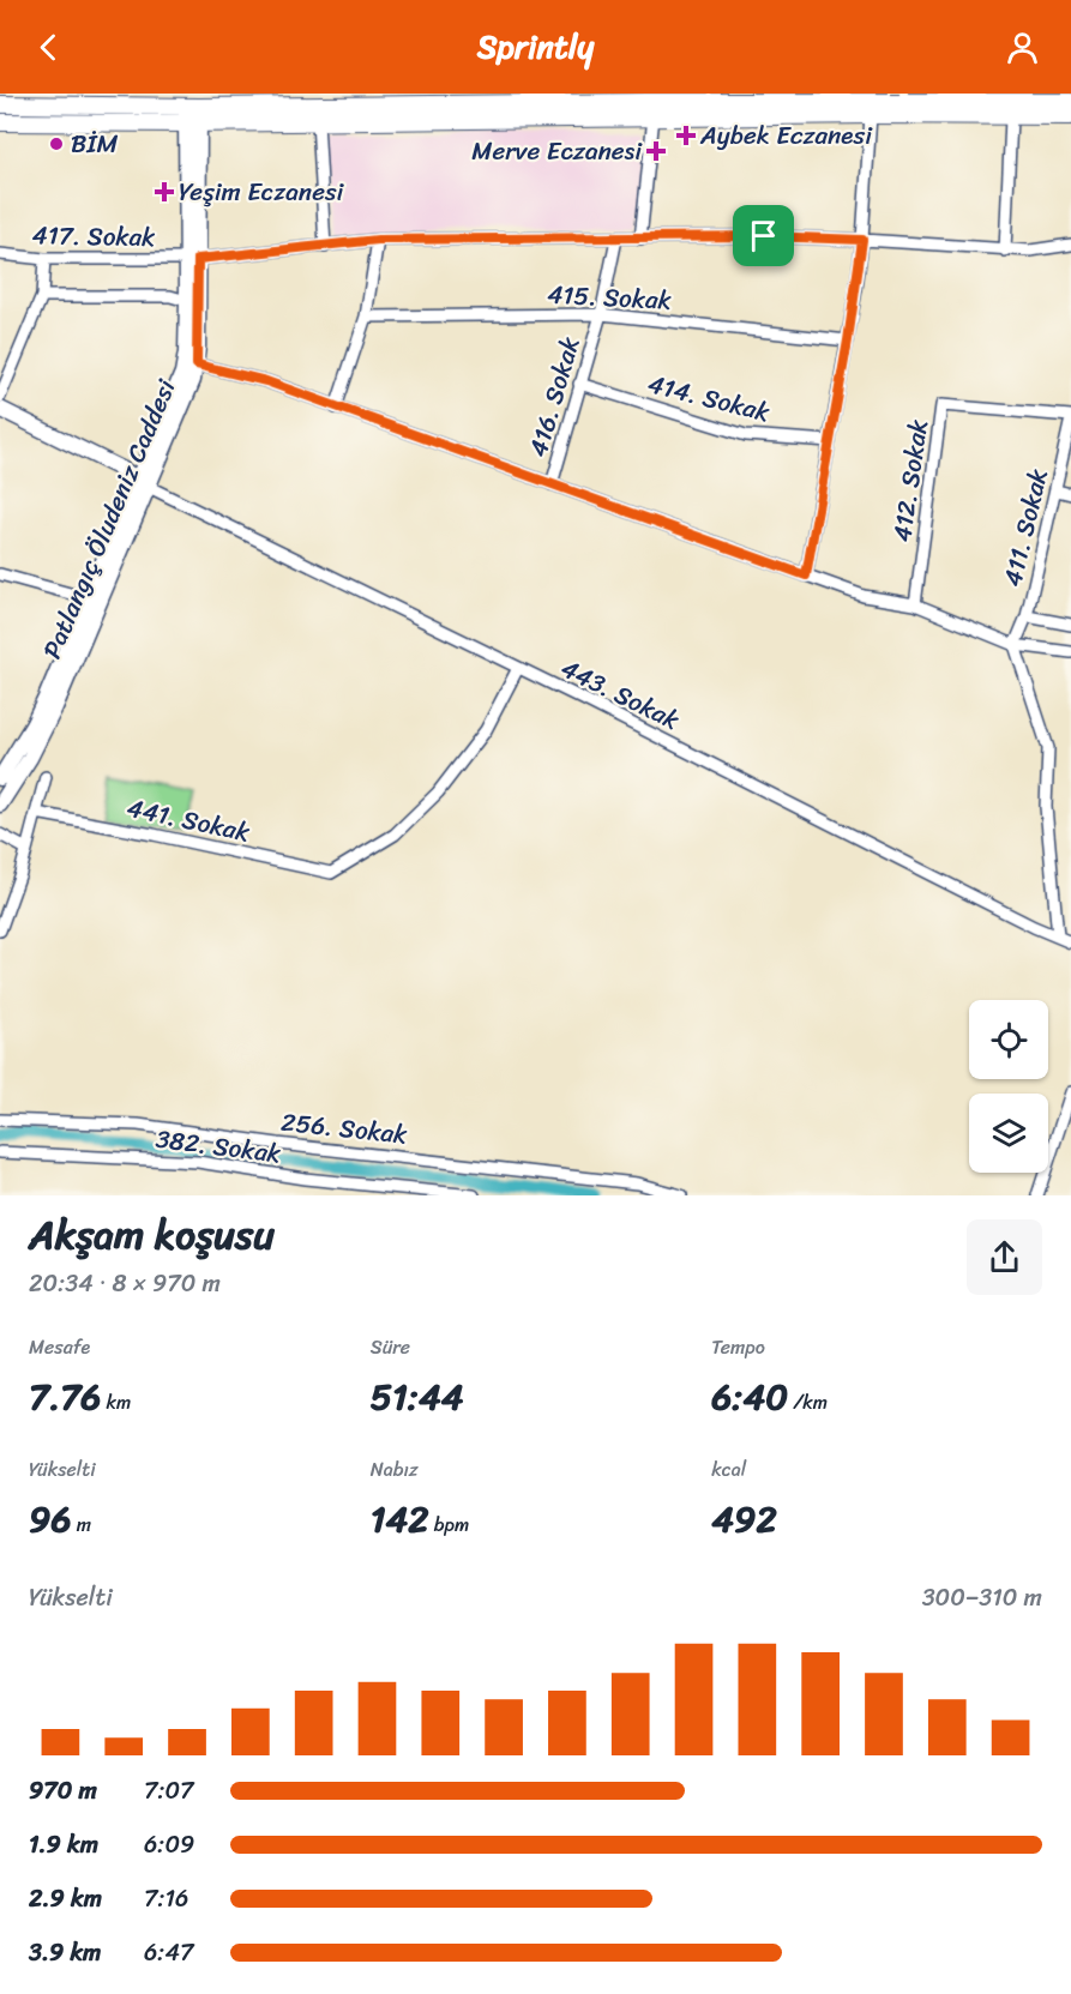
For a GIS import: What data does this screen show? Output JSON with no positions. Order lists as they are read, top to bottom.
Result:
{
  "streets": {
    "main road": ["Patlangıç Öludeniz Caddesi"],
    "street": [
      "417. Sokak",
      "415. Sokak",
      "416. Sokak",
      "414. Sokak",
      "412. Sokak",
      "411. Sokak",
      "443. Sokak",
      "441. Sokak",
      "256. Sokak",
      "382. Sokak"
    ]
  },
  "crossings": [
    ["417. Sokak", "416. Sokak"],
    ["417. Sokak", "Patlangıç Öludeniz Caddesi"],
    ["415. Sokak", "416. Sokak"],
    ["416. Sokak", "414. Sokak"],
    ["412. Sokak", "411. Sokak"],
    ["Patlangıç Öludeniz Caddesi", "443. Sokak"],
    ["443. Sokak", "441. Sokak"]
  ],
  "places": {
    "health": ["Aybek Eczanesi", "Merve Eczanesi", "Yeşim Eczanesi"],
    "other": ["BİM"]
  },
  "page": {
    "header": "Sprintly",
    "heading": ["Akşam koşusu", "20:34 · 8 × 970 m"],
    "stats": [
      ["Mesafe", "7.76 km"],
      ["Süre", "51:44"],
      ["Tempo", "6:40 /km"],
      ["Yükselti", "96 m"],
      ["Nabız", "142 bpm"],
      ["kcal", "492"]
    ],
    "chart": ["Yükselti", "300–310 m"],
    "list": [
      {
        "name": "970 m",
        "note": "7:07"
      },
      {
        "name": "1.9 km",
        "note": "6:09"
      },
      {
        "name": "2.9 km",
        "note": "7:16"
      },
      {
        "name": "3.9 km",
        "note": "6:47"
      }
    ]
  }
}
